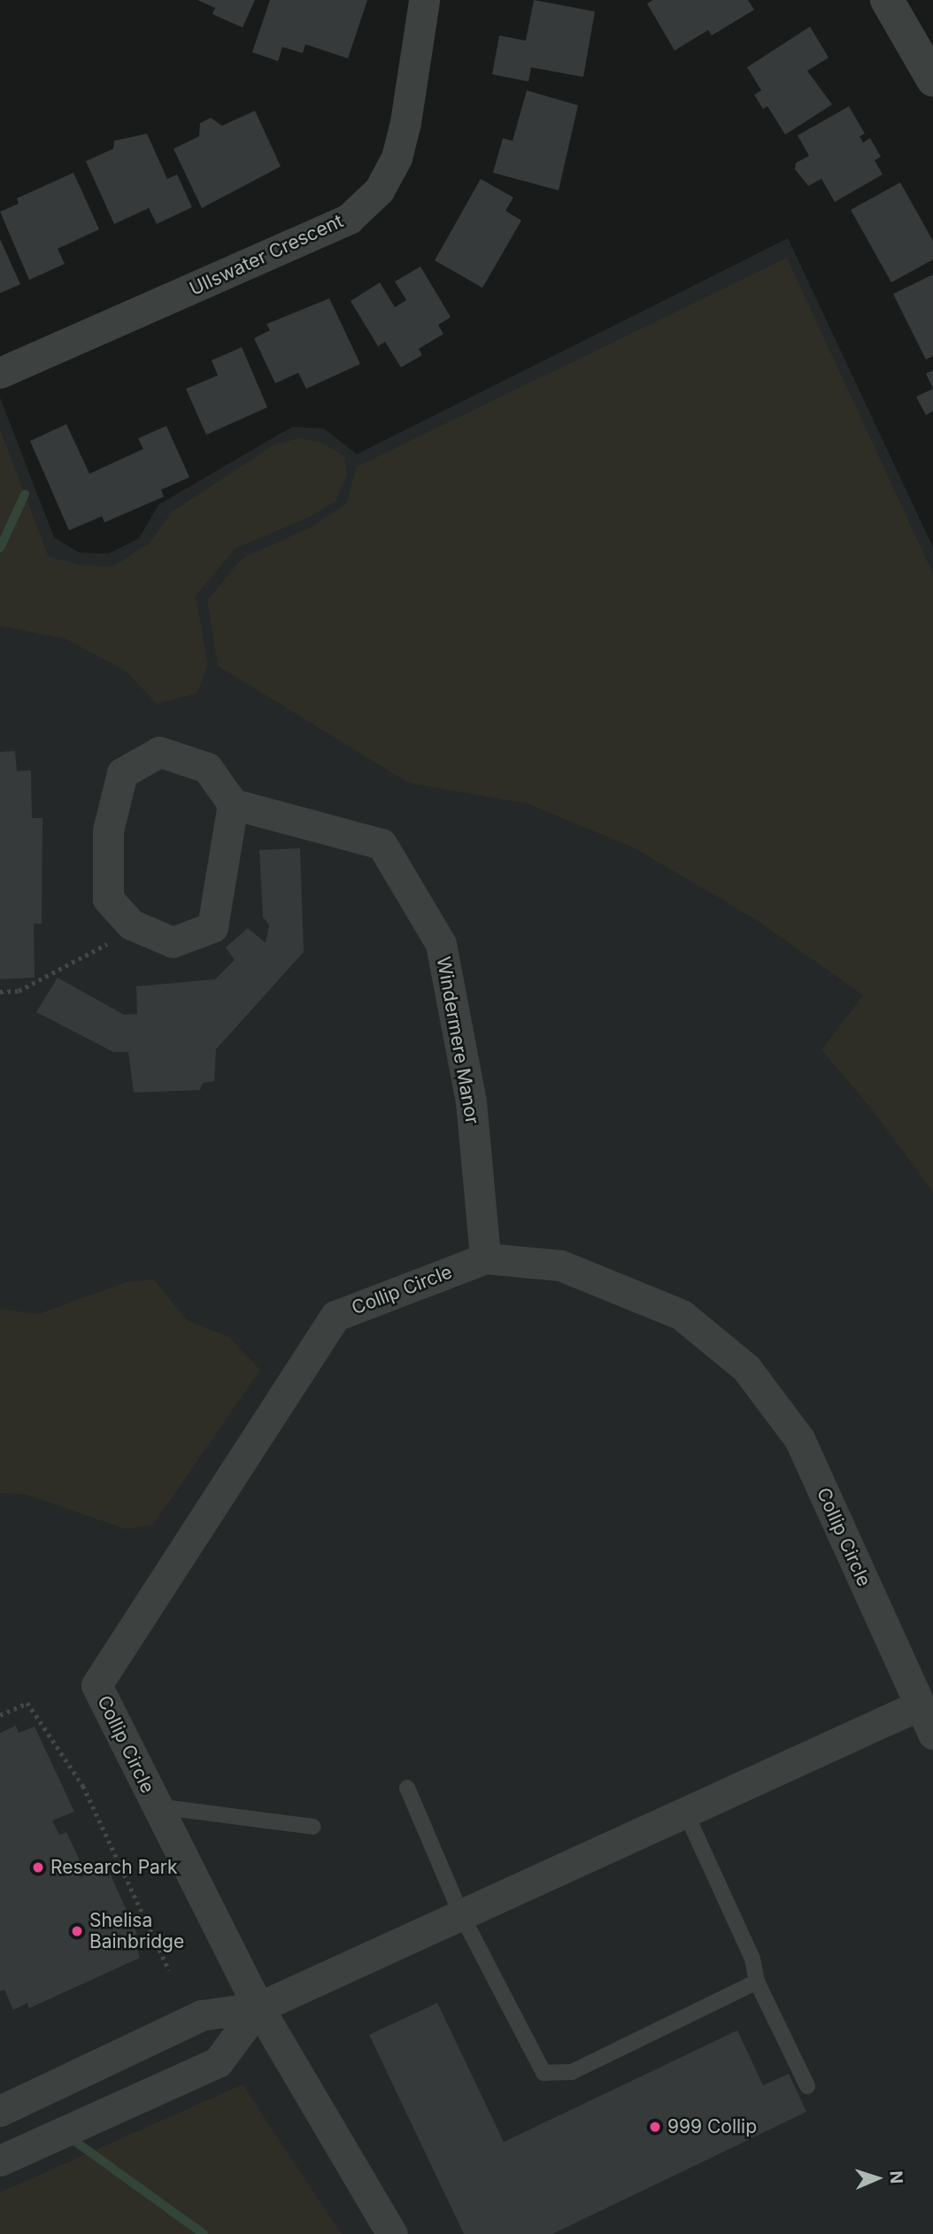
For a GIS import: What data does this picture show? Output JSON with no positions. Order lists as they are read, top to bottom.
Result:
{
  "streets": {
    "street": ["Ullswater Crescent", "Windermere Manor", "Collip Circle"]
  },
  "crossings": [
    ["Windermere Manor", "Collip Circle"]
  ],
  "places": ["Research Park", "Shelisa Bainbridge", "999 Collip"],
  "north": "right"
}
